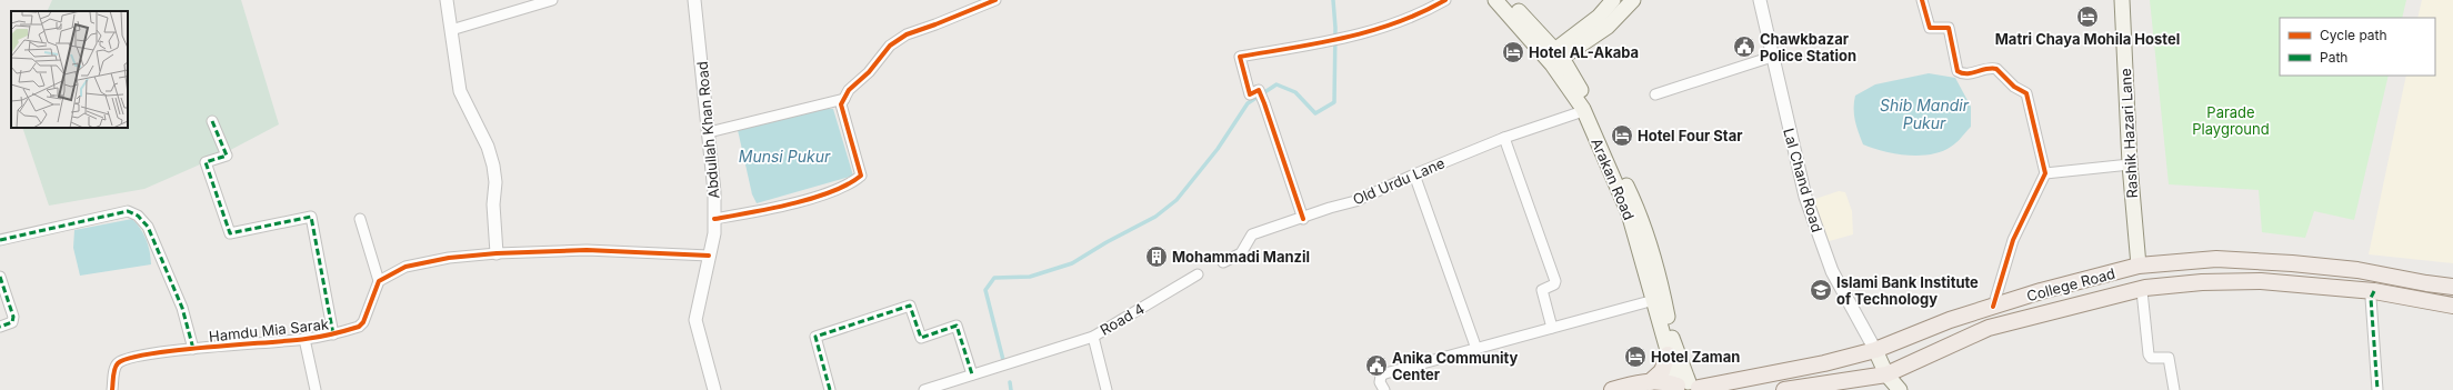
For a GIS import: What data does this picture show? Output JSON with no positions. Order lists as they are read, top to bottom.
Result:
{
  "streets": {
    "main road": ["Rashik Hazari Lane", "Arakan Road", "College Road"],
    "street": [
      "Abdullah Khan Road",
      "Lal Chand Road",
      "Old Urdu Lane",
      "Road 4",
      "Hamdu Mia Sarak"
    ]
  },
  "crossings": [
    ["Rashik Hazari Lane", "College Road"],
    ["Arakan Road", "Old Urdu Lane"],
    ["Arakan Road", "College Road"],
    ["Lal Chand Road", "College Road"]
  ],
  "water": ["Shib Mandir Pukur", "Munsi Pukur"],
  "parks": ["Parade Playground"],
  "places": {
    "hotel": [
      "Matri Chaya Mohila Hostel",
      "Hotel AL-Akaba",
      "Hotel Four Star",
      "Hotel Zaman"
    ],
    "public building": ["Chawkbazar Police Station", "Anika Community Center"],
    "building": ["Mohammadi Manzil"],
    "school or university": ["Islami Bank Institute of Technology"]
  },
  "legend": ["Cycle path", "Path"]
}
